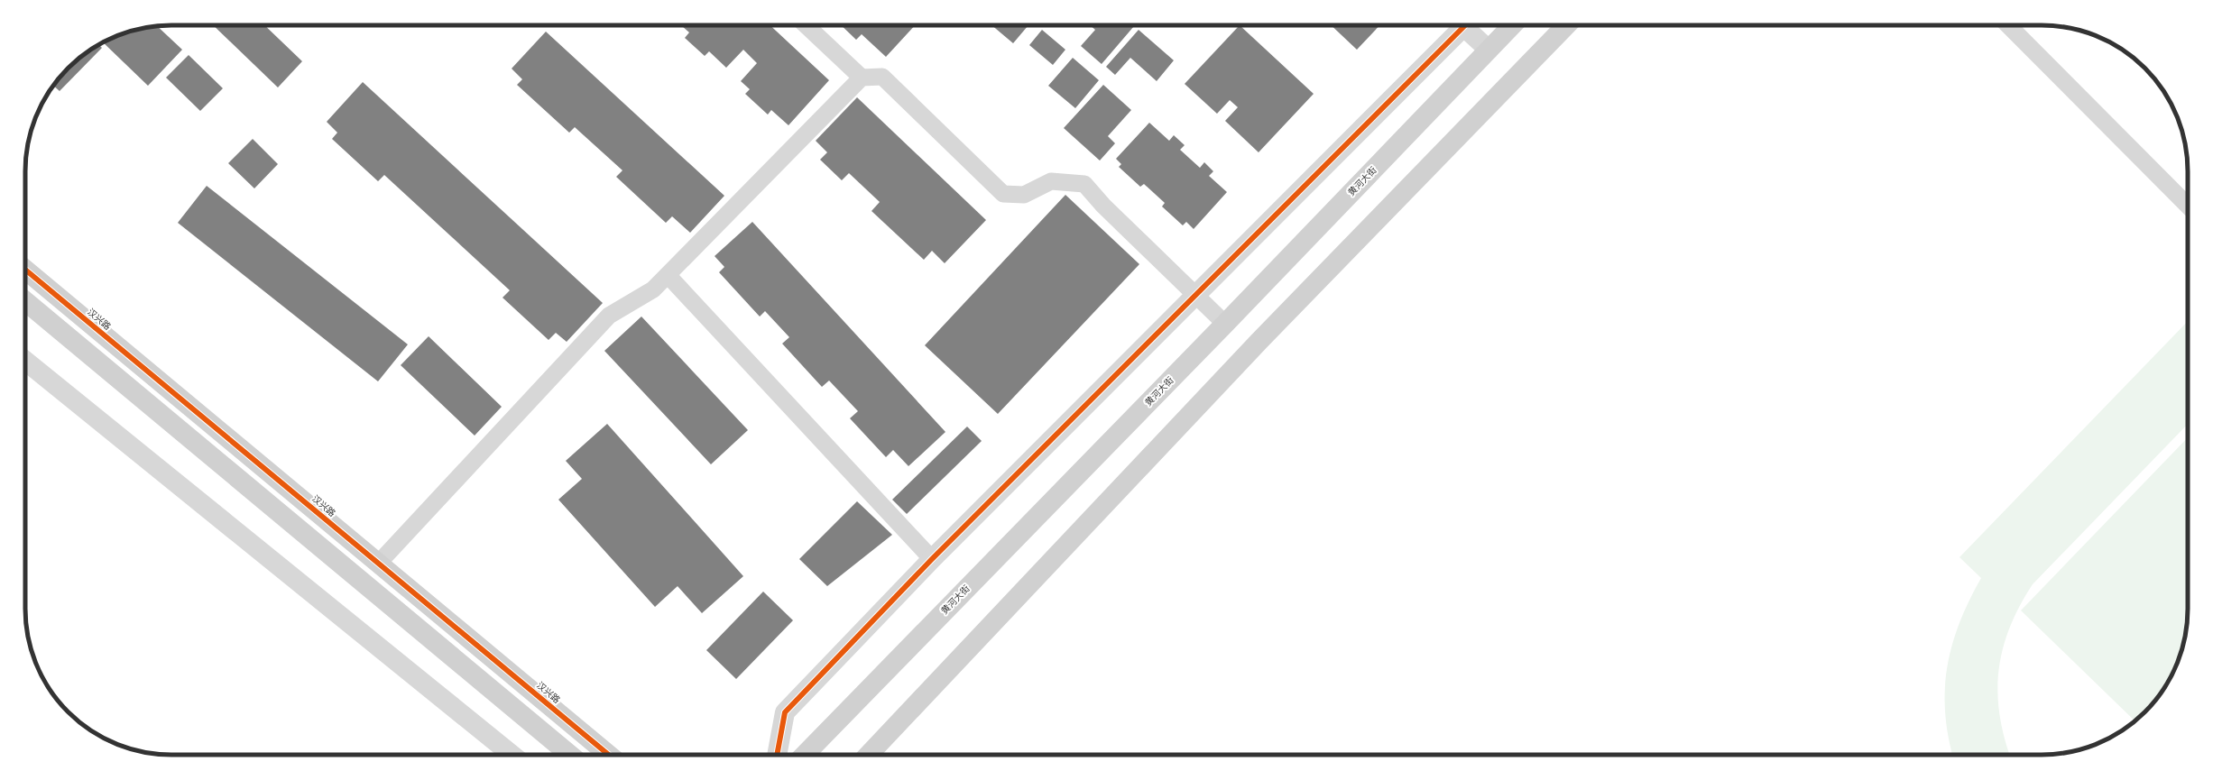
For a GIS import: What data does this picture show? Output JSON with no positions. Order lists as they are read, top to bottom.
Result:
{
  "streets": {
    "main road": ["黄河大街", "汉兴路"]
  }
}
